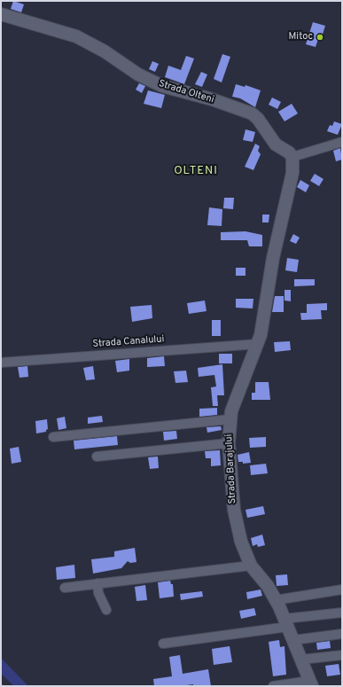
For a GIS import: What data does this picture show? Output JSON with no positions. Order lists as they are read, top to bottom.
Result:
{
  "streets": {
    "street": ["Strada Olteni", "Strada Canalului", "Strada Barajului"]
  },
  "crossings": [
    ["Strada Olteni", "Strada Barajului"],
    ["Strada Canalului", "Strada Barajului"]
  ],
  "districts": ["OLTENI"],
  "places": ["Mitoc"]
}
